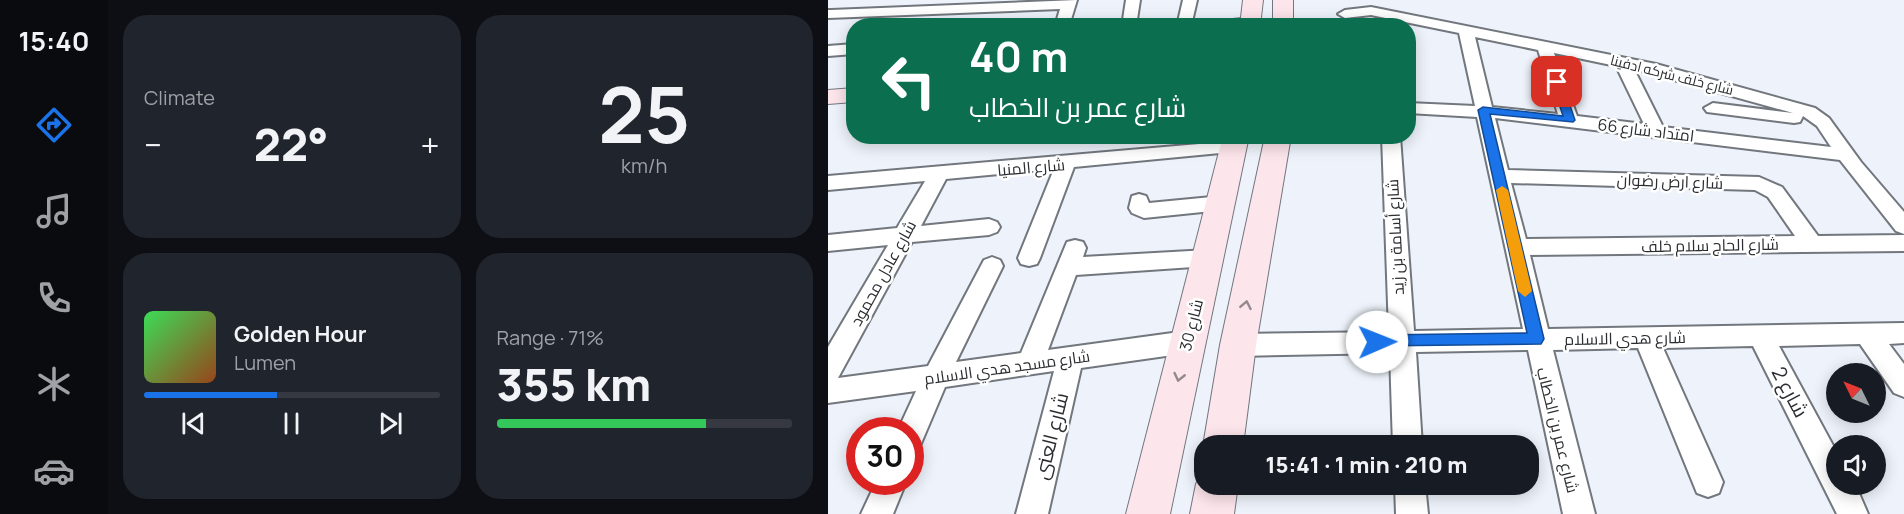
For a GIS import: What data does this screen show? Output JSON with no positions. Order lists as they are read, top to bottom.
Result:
{
  "streets": {
    "street": [
      "شارع خلف شركه ادفينا",
      "امتداد شارع 66",
      "شارع المنيا",
      "شارع ارض رضوان",
      "شارع أسامة بن زيد",
      "شارع الحاج سلام خلف",
      "شارع عادل محمود",
      "شارع 30",
      "شارع هدي الاسلام",
      "شارع مسجد هدي الاسلام",
      "شارع 2",
      "شارع عمر بن الخطاب",
      "شارع العنى"
    ]
  },
  "crossings": [
    ["شارع خلف شركه ادفينا", "امتداد شارع 66"],
    ["شارع خلف شركه ادفينا", "شارع عمر بن الخطاب"],
    ["امتداد شارع 66", "شارع عمر بن الخطاب"],
    ["شارع المنيا", "شارع عادل محمود"],
    ["شارع ارض رضوان", "شارع الحاج سلام خلف"],
    ["شارع ارض رضوان", "شارع عمر بن الخطاب"],
    ["شارع أسامة بن زيد", "شارع هدي الاسلام"],
    ["شارع الحاج سلام خلف", "شارع عمر بن الخطاب"],
    ["شارع 30", "شارع مسجد هدي الاسلام"],
    ["شارع هدي الاسلام", "شارع 2"],
    ["شارع هدي الاسلام", "شارع عمر بن الخطاب"],
    ["شارع مسجد هدي الاسلام", "شارع العنى"]
  ],
  "north": "top left",
  "page": {
    "tabs": "15:40",
    "tile": [
      "Climate",
      ["25", "km/h"],
      ["Range · 71%", "355 km"]
    ],
    "turn": ["40 m", "شارع عمر بن الخطاب"],
    "heat": ["−", "22°", "+"],
    "song": ["Golden Hour", "Lumen"],
    "limit": "30",
    "trip": "15:41 · 1 min · 210 m"
  }
}
